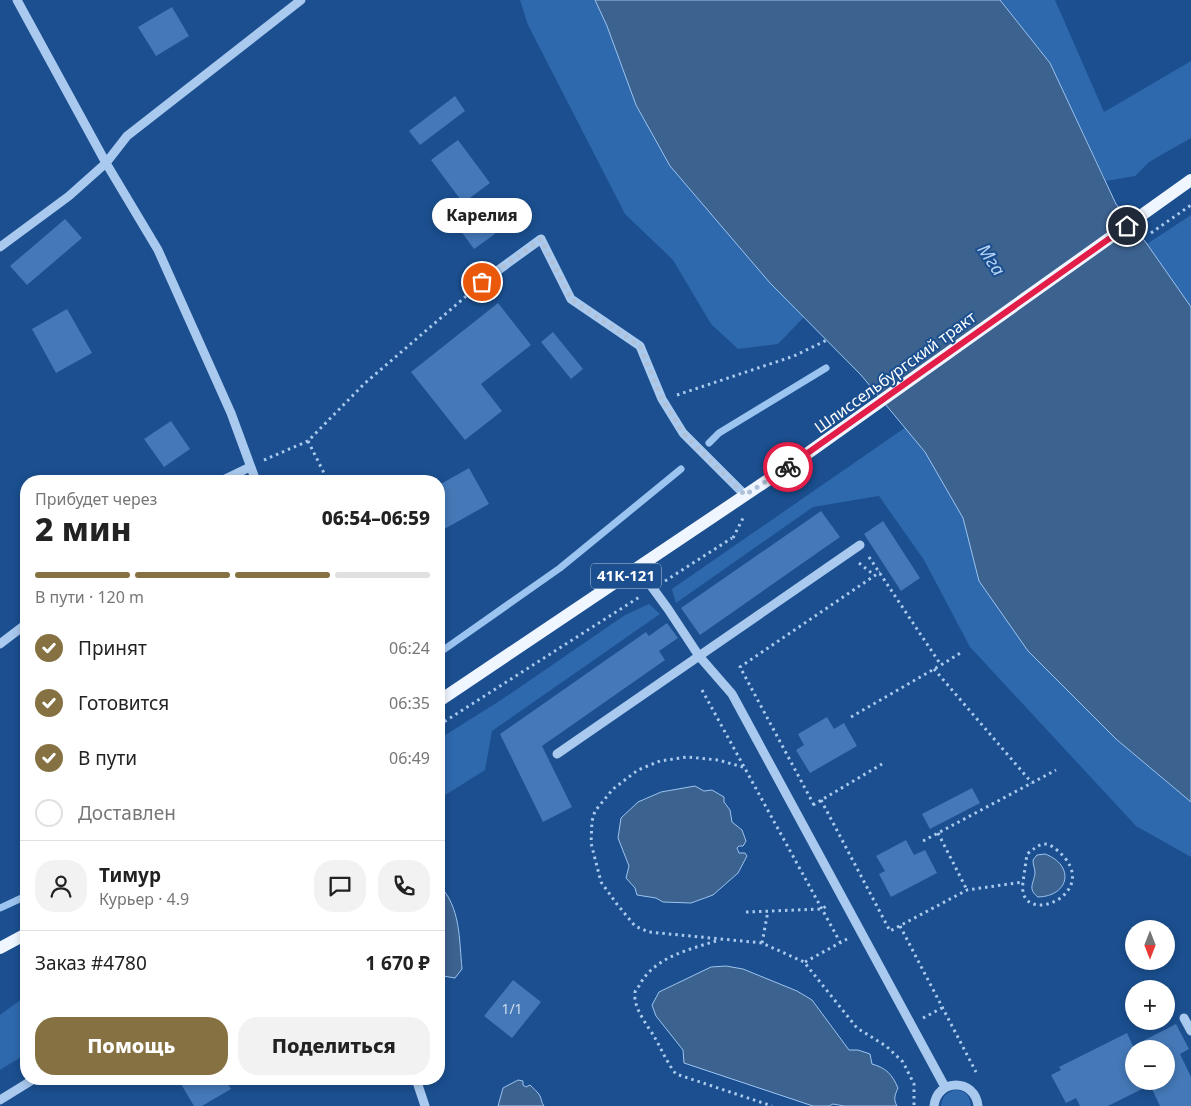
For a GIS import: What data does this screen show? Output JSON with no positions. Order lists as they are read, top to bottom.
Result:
{
  "streets": {
    "main road": ["Шлиссельбургский тракт", "41К-121"]
  },
  "water": ["Мга"],
  "places": ["Карелия"],
  "house_numbers": ["1/1"],
  "north": "bottom",
  "page": {
    "bubble": "Карелия",
    "heading": ["2 мин", "Прибудет через", "06:54–06:59"],
    "panel": [
      "Тимур",
      "Курьер · 4.9",
      "Заказ #4780",
      "1 670 ₽"
    ],
    "bar": "В пути · 120 m",
    "list": [
      ["Принят", "06:24"],
      ["Готовится", "06:35"],
      ["В пути", "06:49"],
      "Доставлен"
    ],
    "map_buttons": ["+", "−"],
    "buttons": ["Помощь", "Поделиться"]
  }
}
